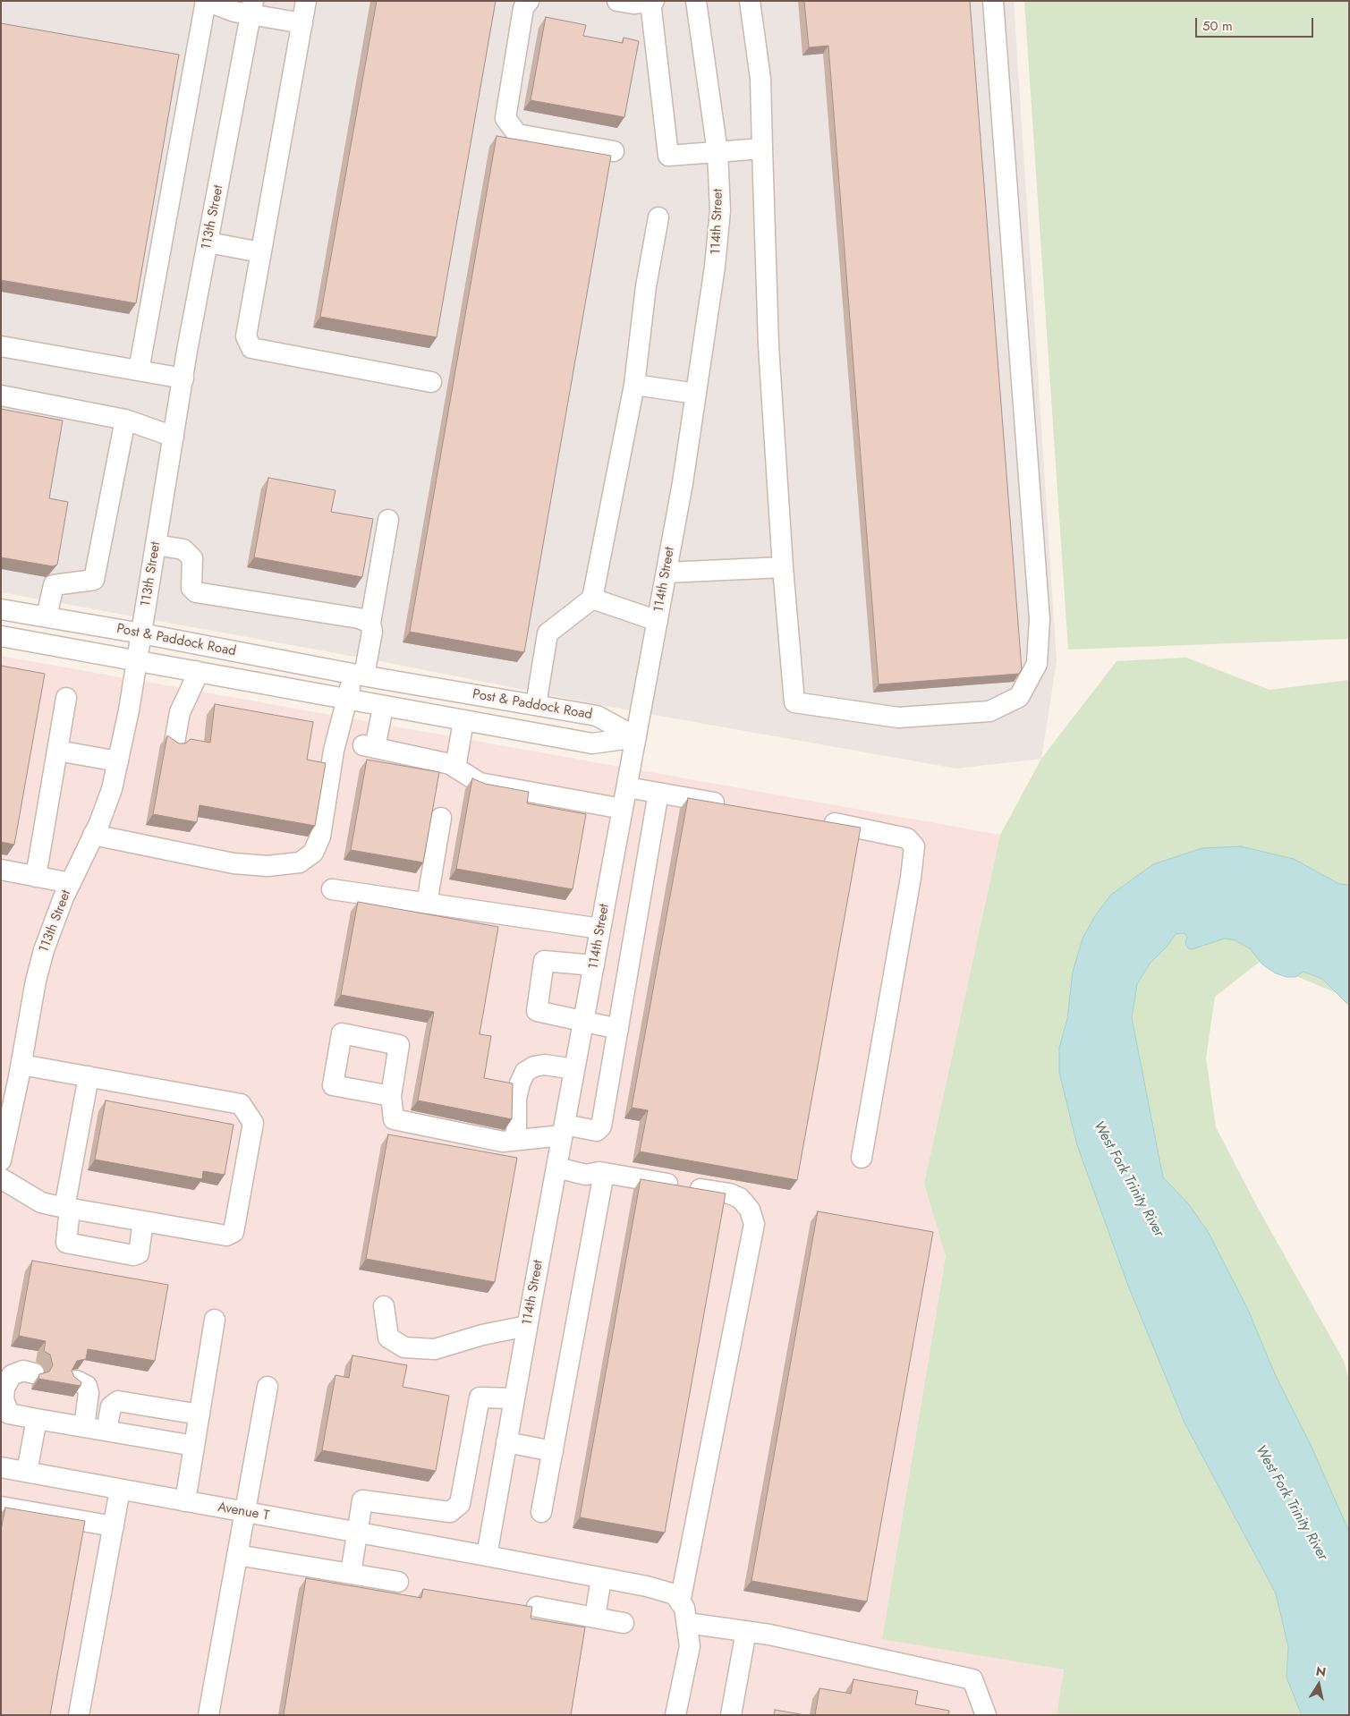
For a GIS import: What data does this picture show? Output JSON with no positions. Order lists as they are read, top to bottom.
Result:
{
  "streets": {
    "street": [
      "113th Street",
      "114th Street",
      "Post & Paddock Road",
      "Avenue T"
    ]
  },
  "crossings": [
    ["113th Street", "Post & Paddock Road"],
    ["114th Street", "Post & Paddock Road"],
    ["114th Street", "Avenue T"]
  ],
  "water": ["West Fork Trinity River"],
  "scale_bar": "50 m",
  "north": "top"
}
